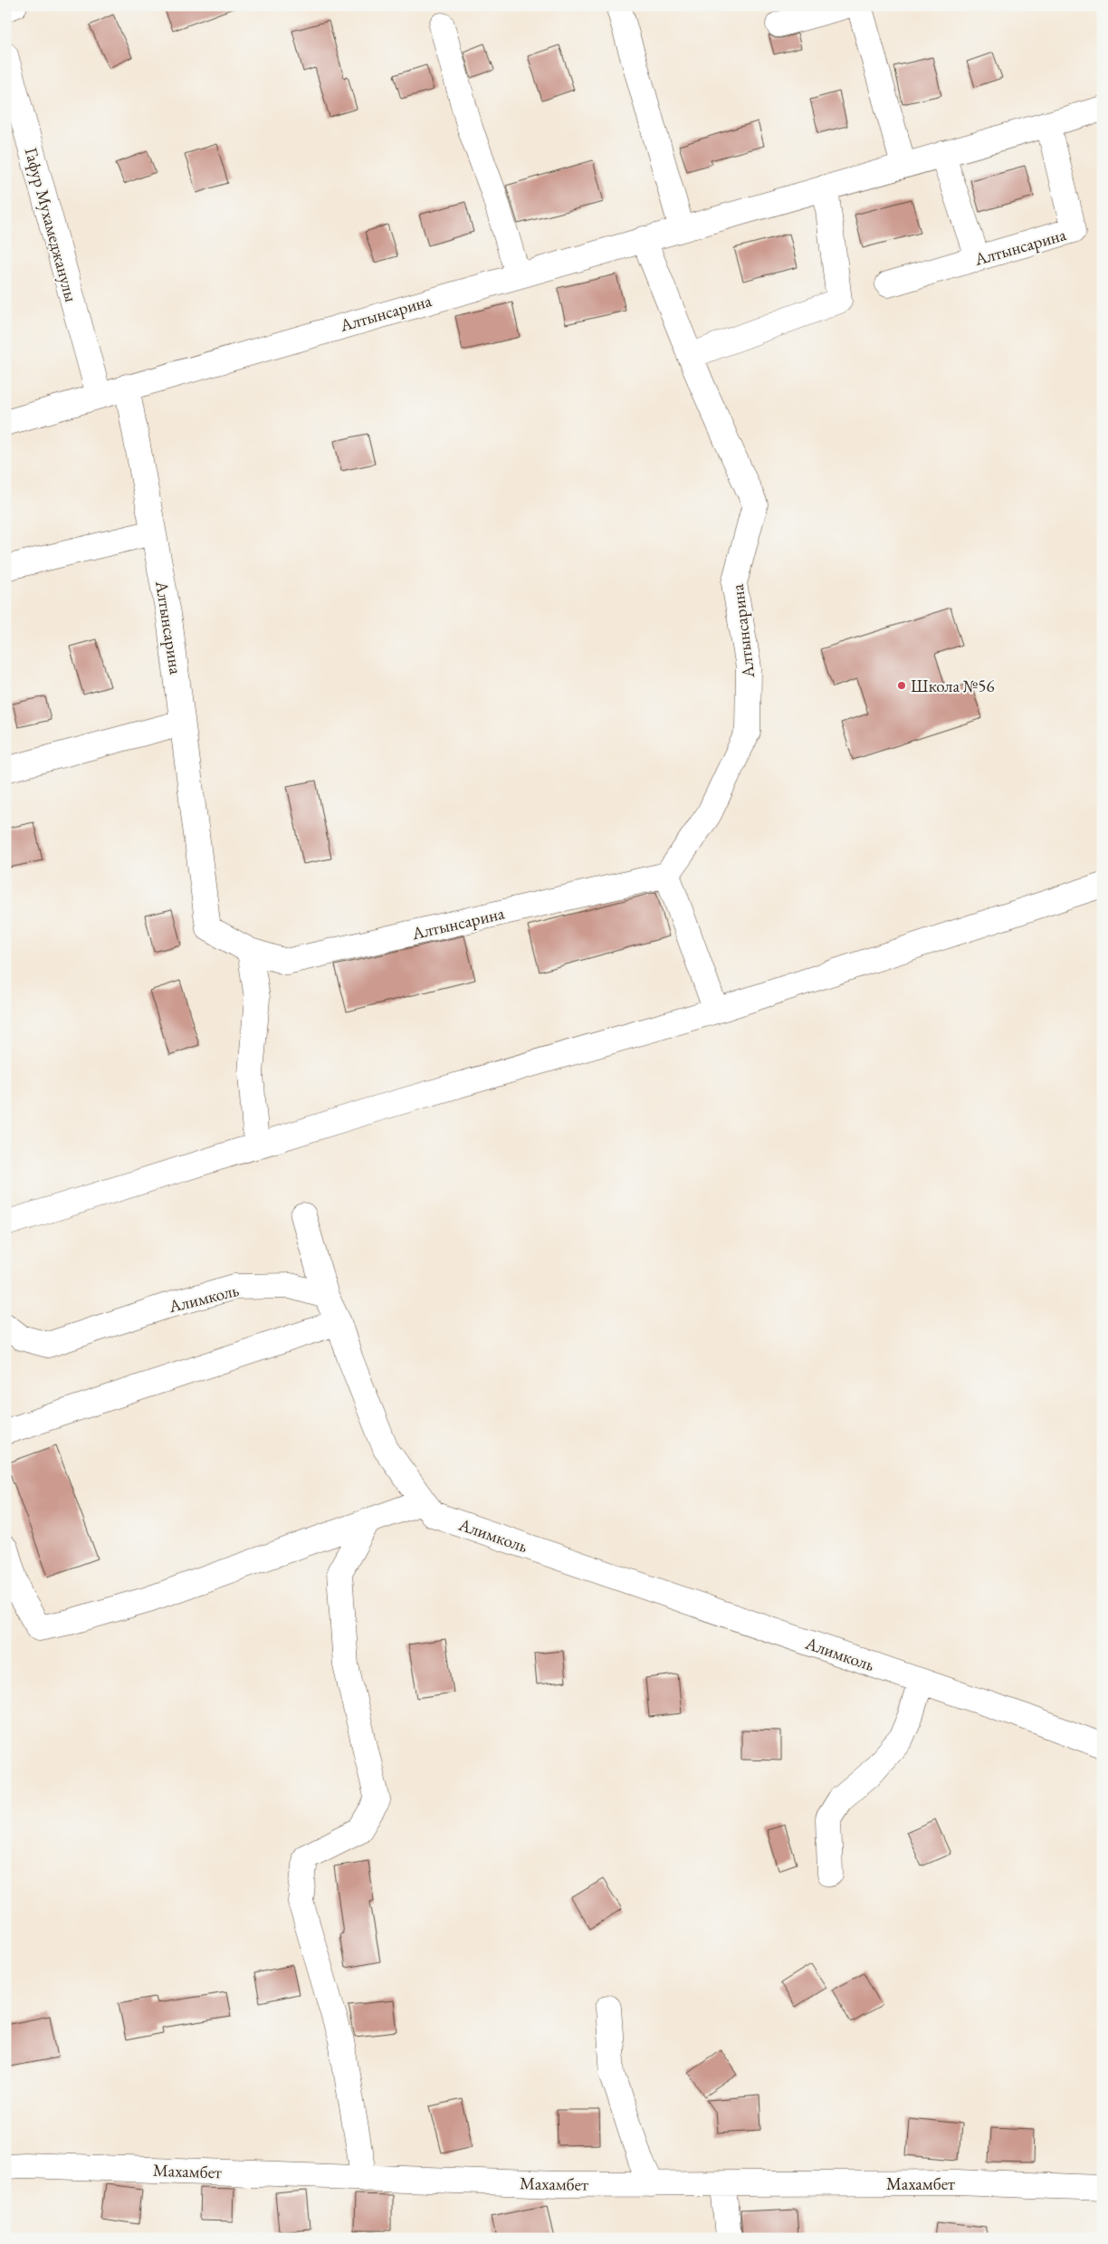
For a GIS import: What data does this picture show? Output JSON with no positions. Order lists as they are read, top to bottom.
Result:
{
  "streets": {
    "street": [
      "Гафур Мухамеджанулы",
      "Алтынсарина",
      "Алимколь",
      "Махамбет"
    ]
  },
  "crossings": [
    ["Гафур Мухамеджанулы", "Алтынсарина"]
  ],
  "places": ["Школа №56"]
}
